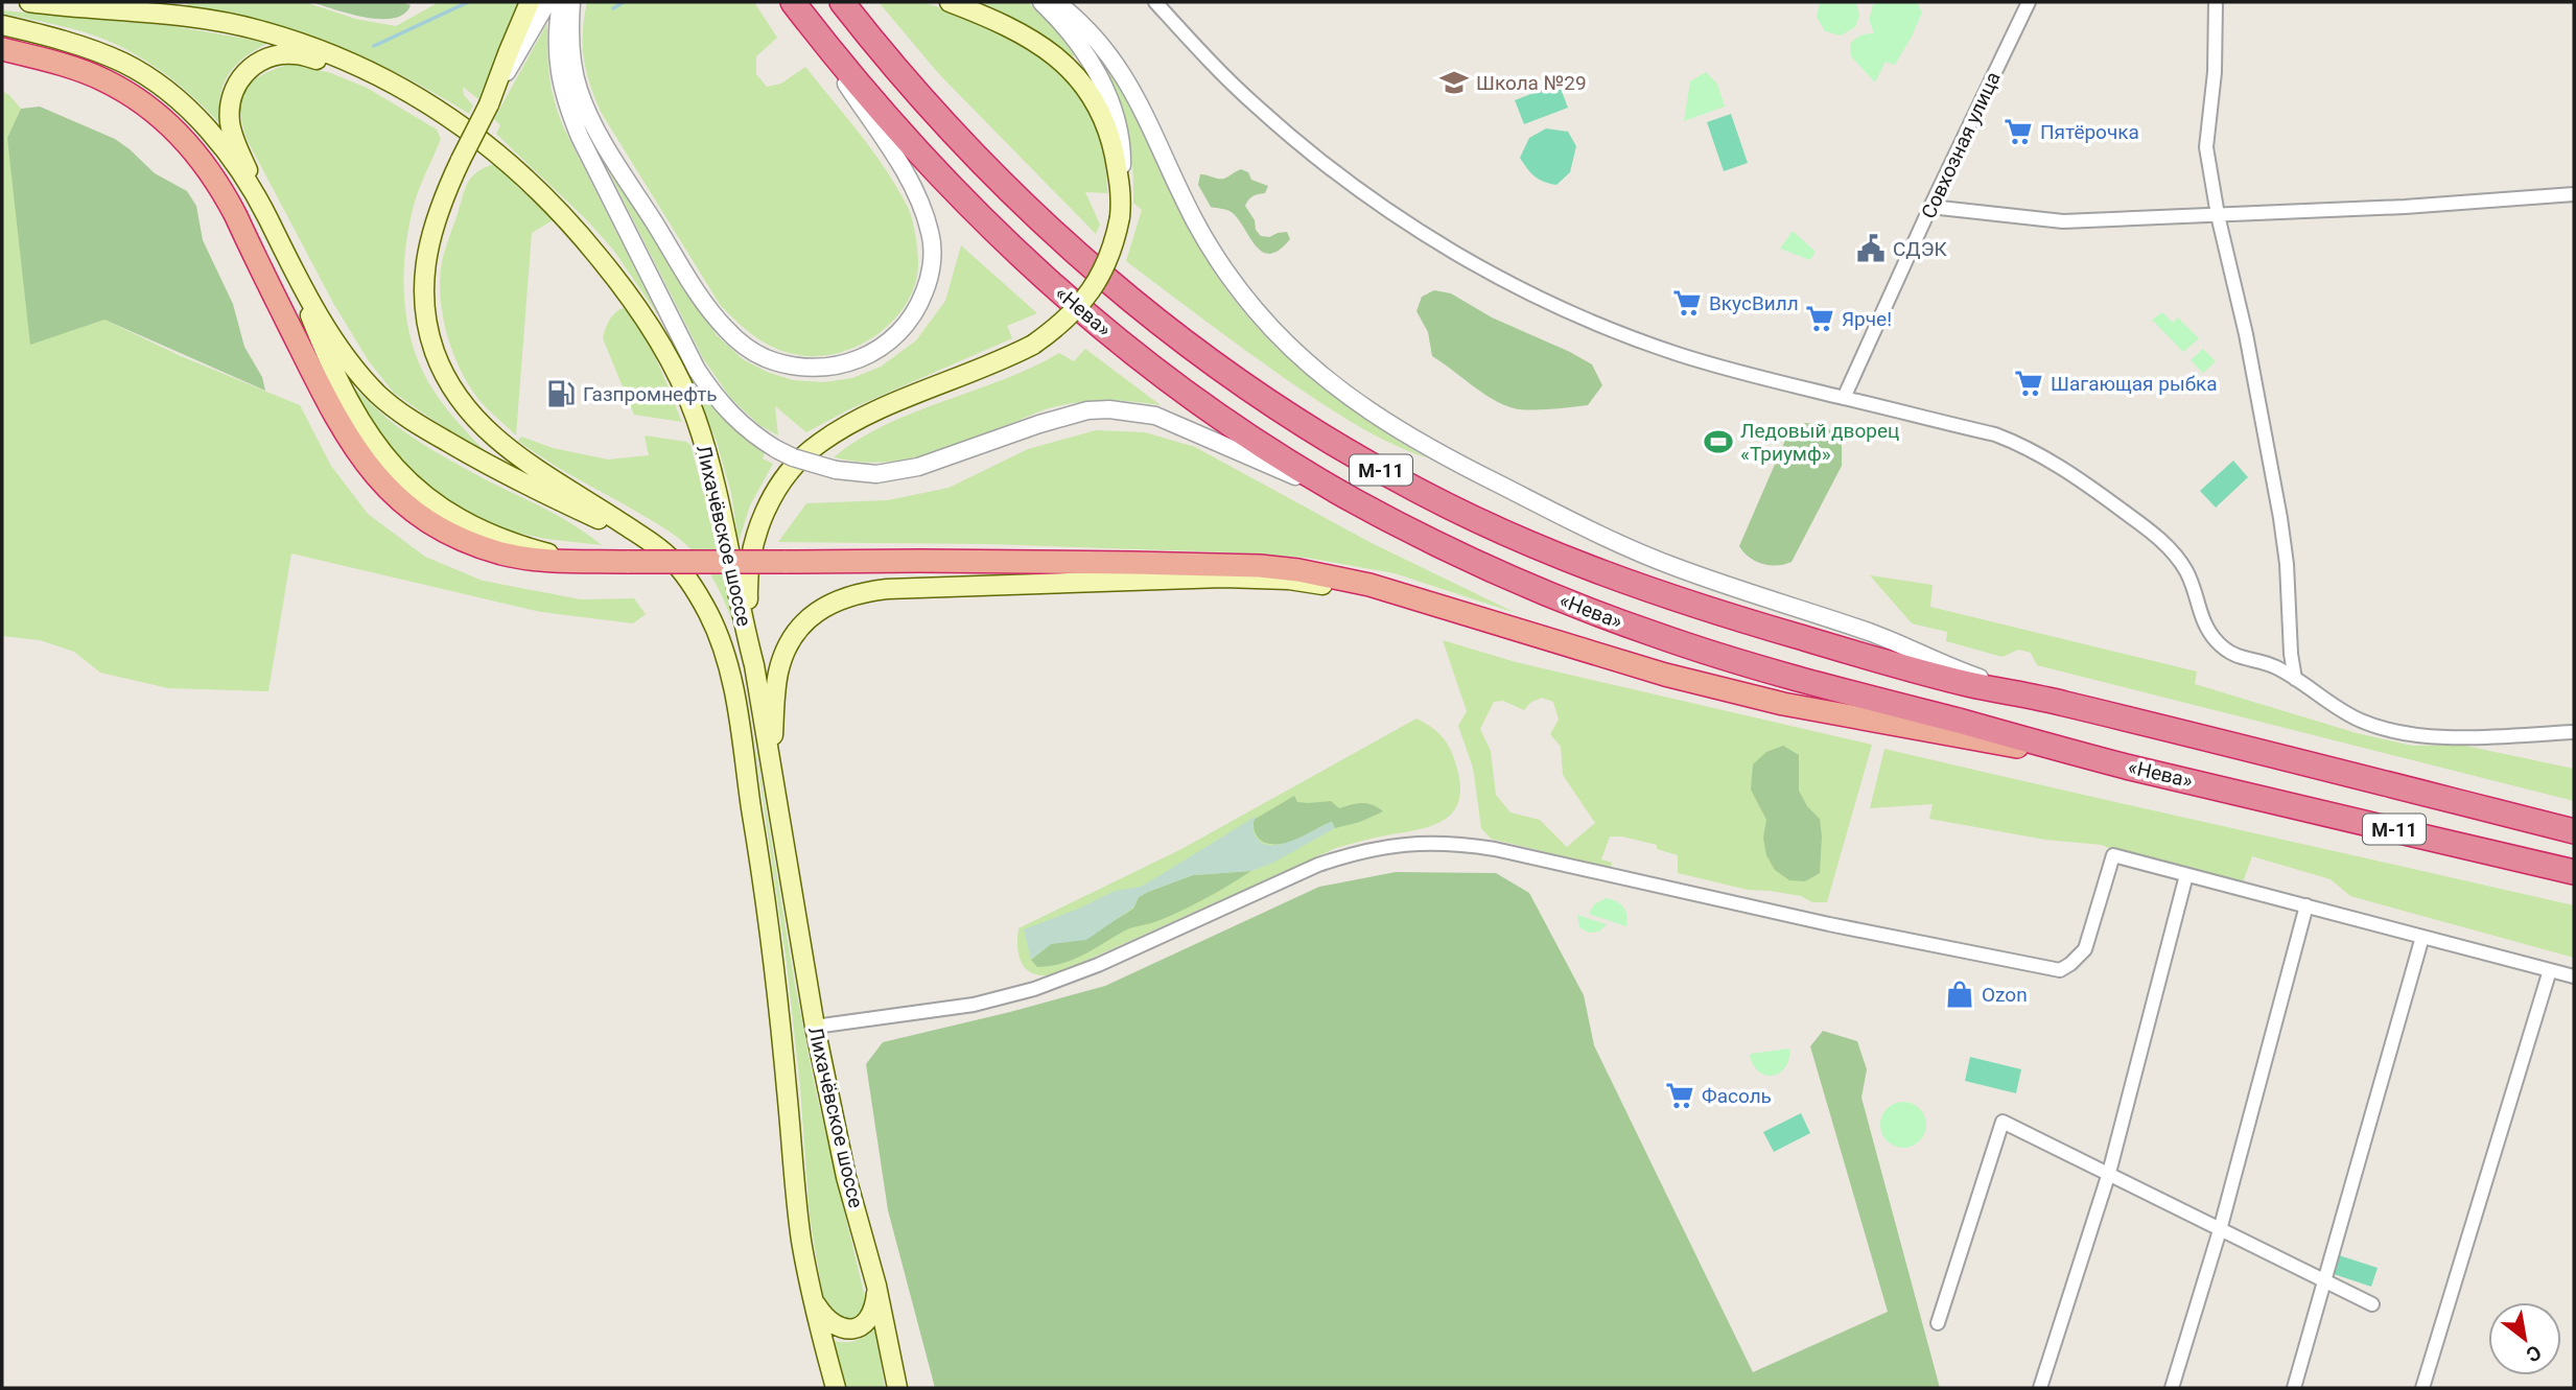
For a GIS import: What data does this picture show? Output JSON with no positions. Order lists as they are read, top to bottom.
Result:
{
  "streets": {
    "highway": ["«Нева»", "М-11"],
    "main road": ["Лихачёвское шоссе"],
    "street": ["Совхозная улица"]
  },
  "places": {
    "school or university": ["Школа №29"],
    "supermarket": [
      "Пятёрочка",
      "ВкусВилл",
      "Ярче!",
      "Шагающая рыбка",
      "Фасоль"
    ],
    "public building": ["СДЭК"],
    "fuel station": ["Газпромнефть"],
    "sports": ["Ледовый дворец «Триумф»"],
    "shop": ["Ozon"]
  },
  "north": "bottom right"
}
